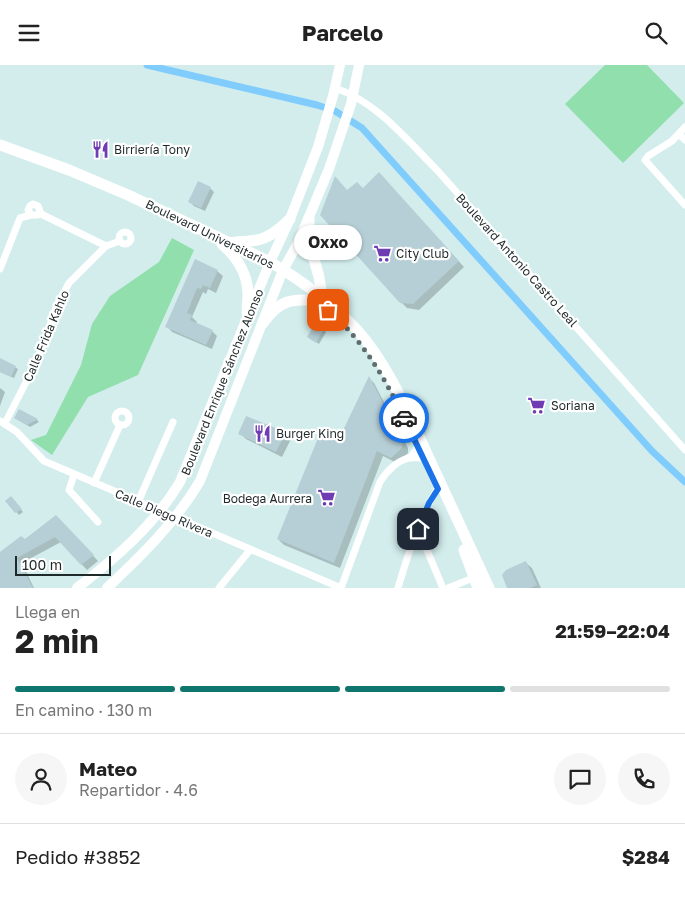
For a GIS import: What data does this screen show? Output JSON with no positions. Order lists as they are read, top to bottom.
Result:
{
  "streets": {
    "main road": ["Boulevard Universitarios", "Boulevard Enrique Sánchez Alonso"],
    "street": ["Boulevard Antonio Castro Leal", "Calle Frida Kahlo", "Calle Diego Rivera"]
  },
  "crossings": [
    ["Boulevard Universitarios", "Boulevard Enrique Sánchez Alonso"],
    ["Boulevard Antonio Castro Leal", "Boulevard Enrique Sánchez Alonso"],
    ["Calle Frida Kahlo", "Calle Diego Rivera"],
    ["Boulevard Enrique Sánchez Alonso", "Calle Diego Rivera"]
  ],
  "places": {
    "restaurant": ["Birriería Tony", "Burger King"],
    "supermarket": ["City Club", "Soriana", "Bodega Aurrera"],
    "other": ["Oxxo"]
  },
  "scale_bar": "100 m",
  "page": {
    "header": "Parcelo",
    "bubble": "Oxxo",
    "scale": "100 m",
    "heading": ["2 min", "Llega en", "21:59–22:04"],
    "panel": [
      "Mateo",
      "Repartidor · 4.6",
      "Pedido #3852",
      "$284"
    ],
    "bar": "En camino · 130 m"
  }
}
